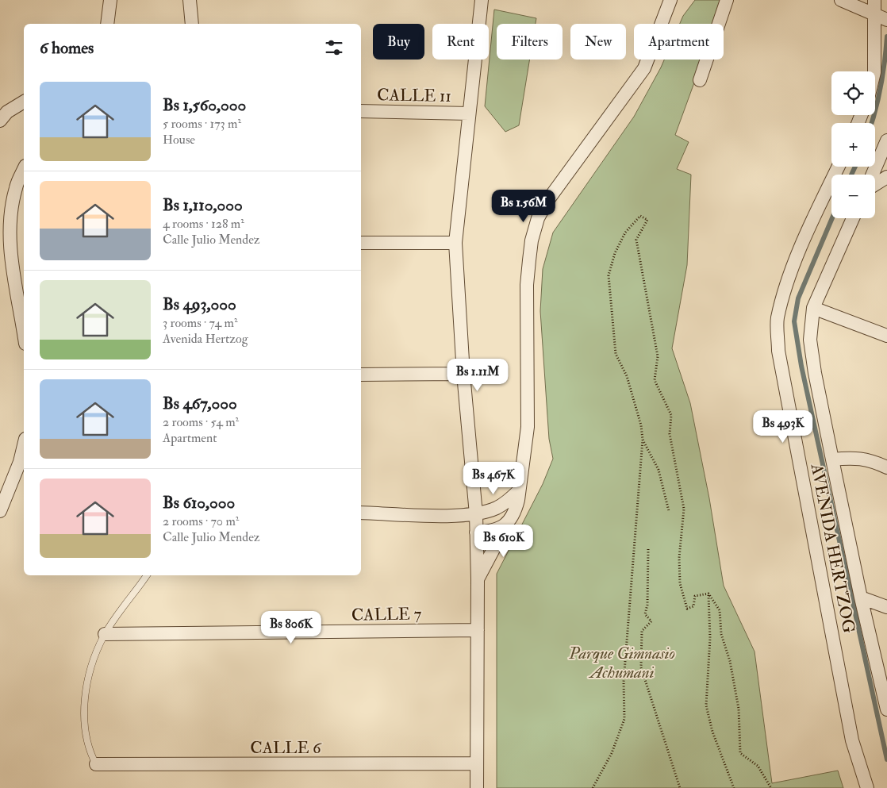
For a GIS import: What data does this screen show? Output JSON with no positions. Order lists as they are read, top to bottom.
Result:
{
  "streets": {
    "street": [
      "CALLE 11",
      "AVENIDA HERTZOG",
      "CALLE 7",
      "CALLE 6"
    ]
  },
  "parks": ["Parque Gimnasio Achumani"],
  "page": {
    "chip": [
      "Buy",
      "Rent",
      "Filters",
      "New",
      "Apartment"
    ],
    "heading": "6 homes",
    "map_buttons": ["+", "−"],
    "list": [
      {
        "name": "Bs 1,560,000",
        "note": "5 rooms · 173 m² · House"
      },
      {
        "name": "Bs 1,110,000",
        "note": "4 rooms · 128 m² · Calle Julio Mendez"
      },
      {
        "name": "Bs 493,000",
        "note": "3 rooms · 74 m² · Avenida Hertzog"
      },
      {
        "name": "Bs 467,000",
        "note": "2 rooms · 54 m² · Apartment"
      },
      {
        "name": "Bs 610,000",
        "note": "2 rooms · 70 m² · Calle Julio Mendez"
      }
    ],
    "price": [
      "Bs 1.56M",
      "Bs 1.11M",
      "Bs 493K",
      "Bs 467K",
      "Bs 610K",
      "Bs 806K"
    ]
  }
}
